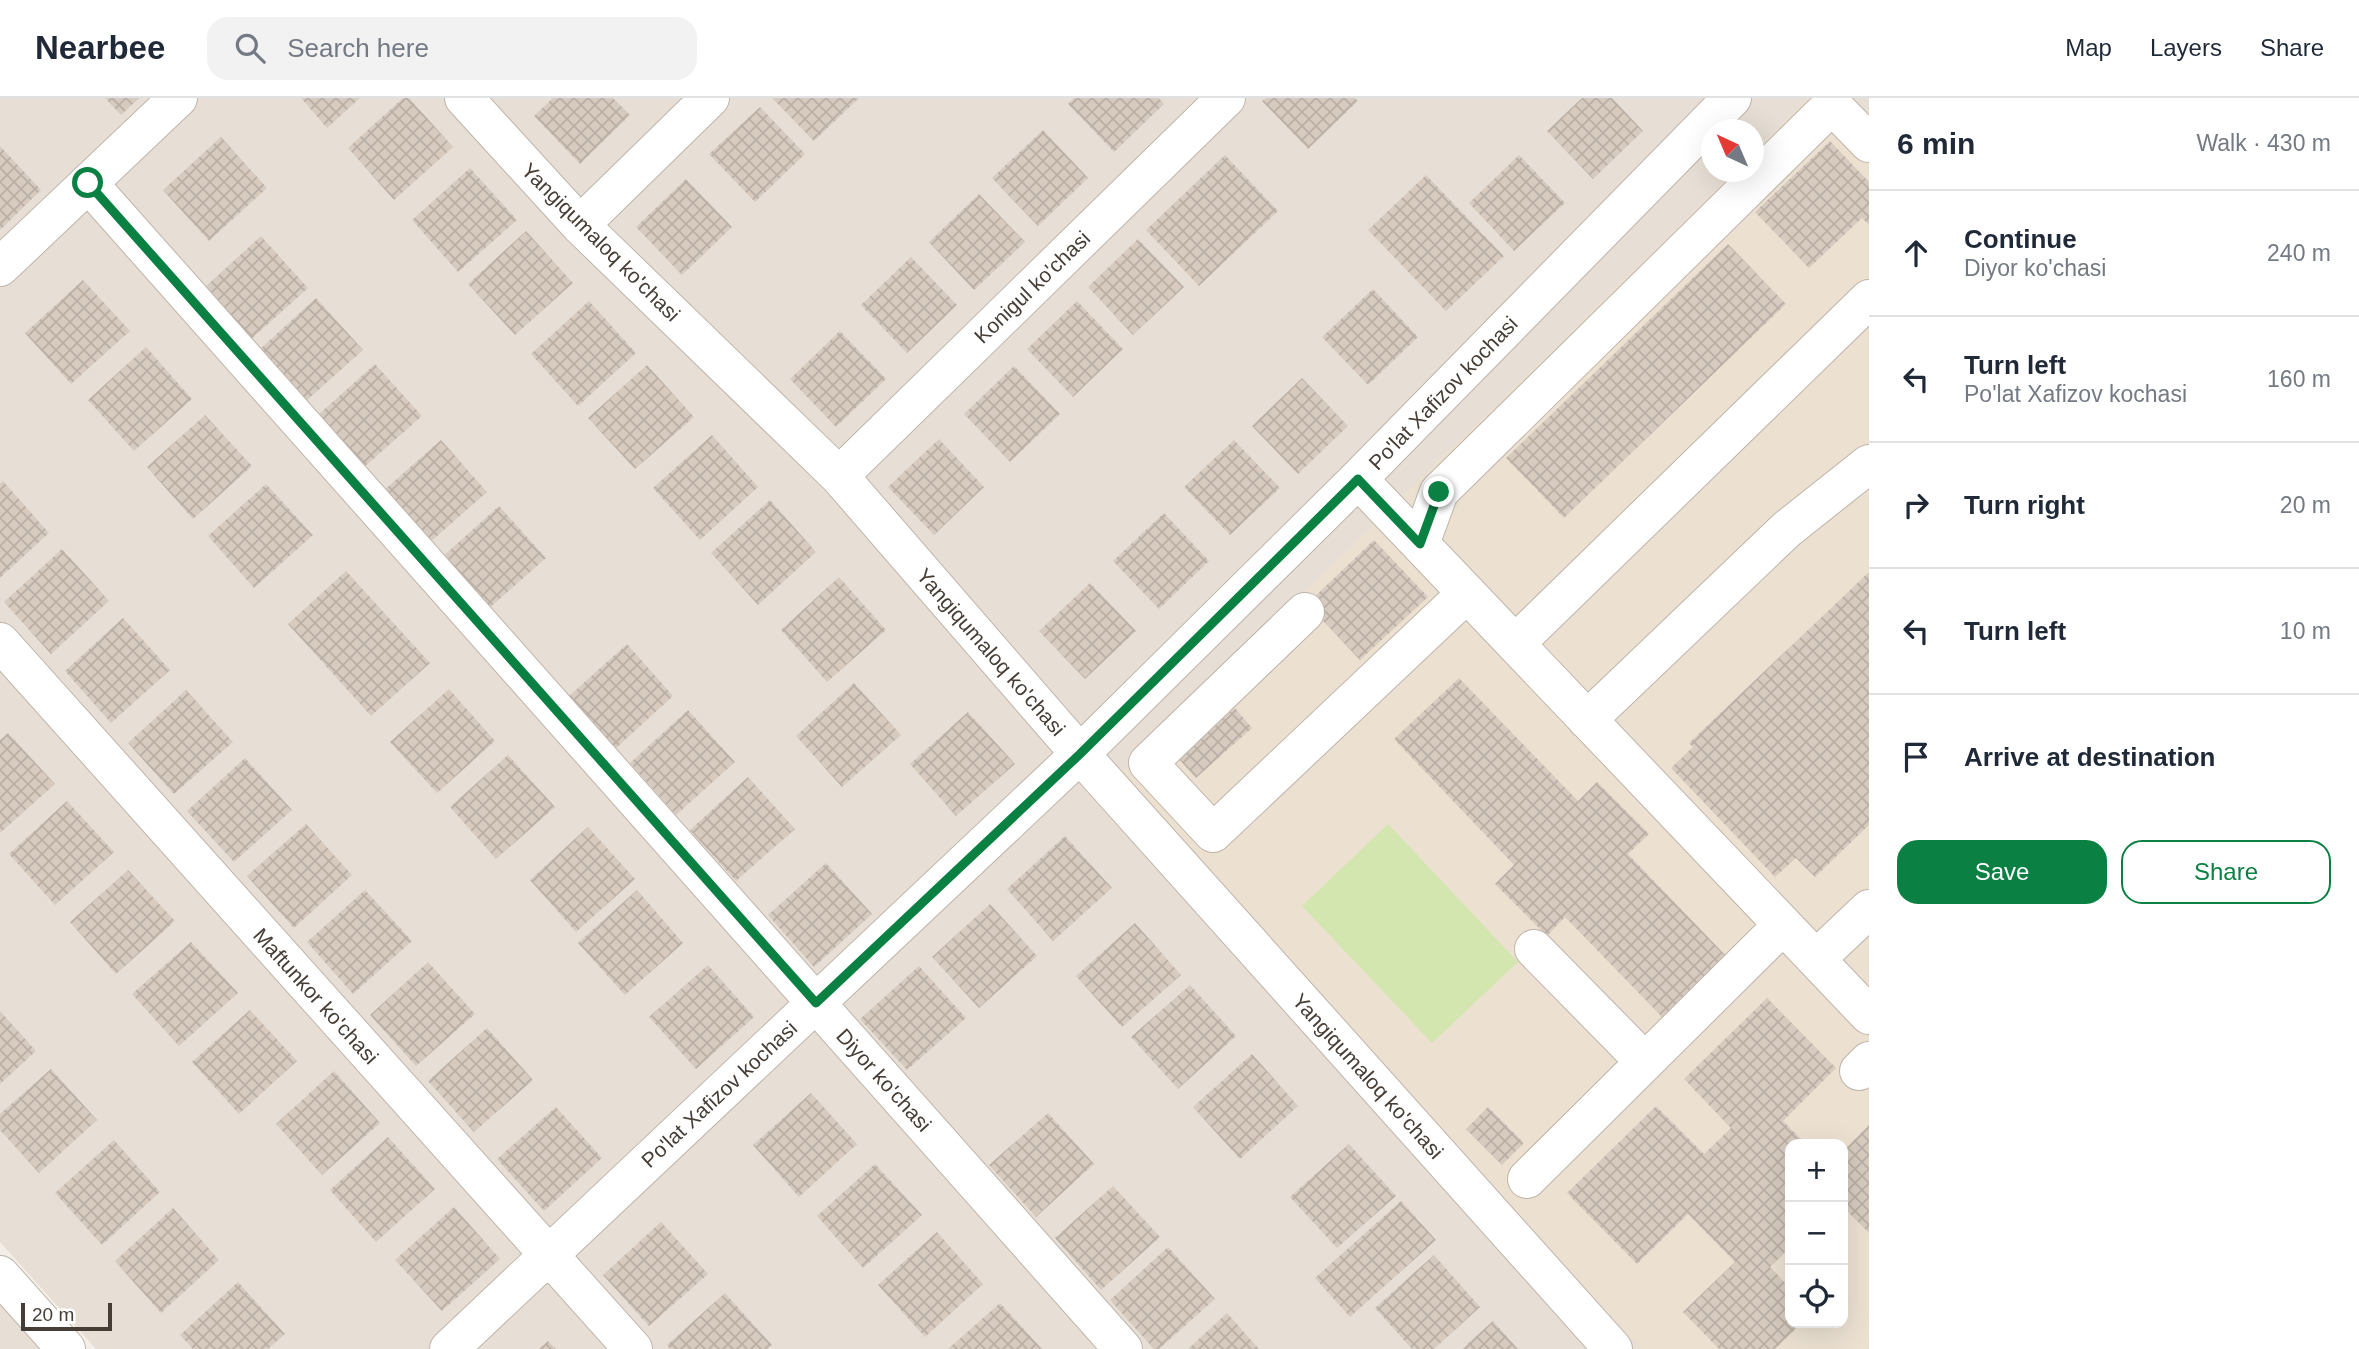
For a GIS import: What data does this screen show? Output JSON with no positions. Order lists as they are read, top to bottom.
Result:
{
  "streets": {
    "street": [
      "Yangiqumaloq ko'chasi",
      "Konigul ko'chasi",
      "Po'lat Xafizov kochasi",
      "Maftunkor ko'chasi",
      "Diyor ko'chasi"
    ]
  },
  "crossings": [
    ["Yangiqumaloq ko'chasi", "Konigul ko'chasi"],
    ["Yangiqumaloq ko'chasi", "Po'lat Xafizov kochasi"],
    ["Po'lat Xafizov kochasi", "Maftunkor ko'chasi"],
    ["Po'lat Xafizov kochasi", "Diyor ko'chasi"]
  ],
  "scale_bar": "20 m",
  "north": "top left",
  "page": {
    "header": "Nearbee",
    "search": "Search here",
    "nav": ["Map", "Layers", "Share"],
    "heading": ["6 min", "Walk · 430 m"],
    "list": [
      ["Continue", "Diyor ko'chasi", "240 m"],
      ["Turn left", "Po'lat Xafizov kochasi", "160 m"],
      ["Turn right", "20 m"],
      ["Turn left", "10 m"],
      "Arrive at destination"
    ],
    "buttons": ["Save", "Share"],
    "map_buttons": ["+", "−"],
    "scale": "20 m"
  }
}
